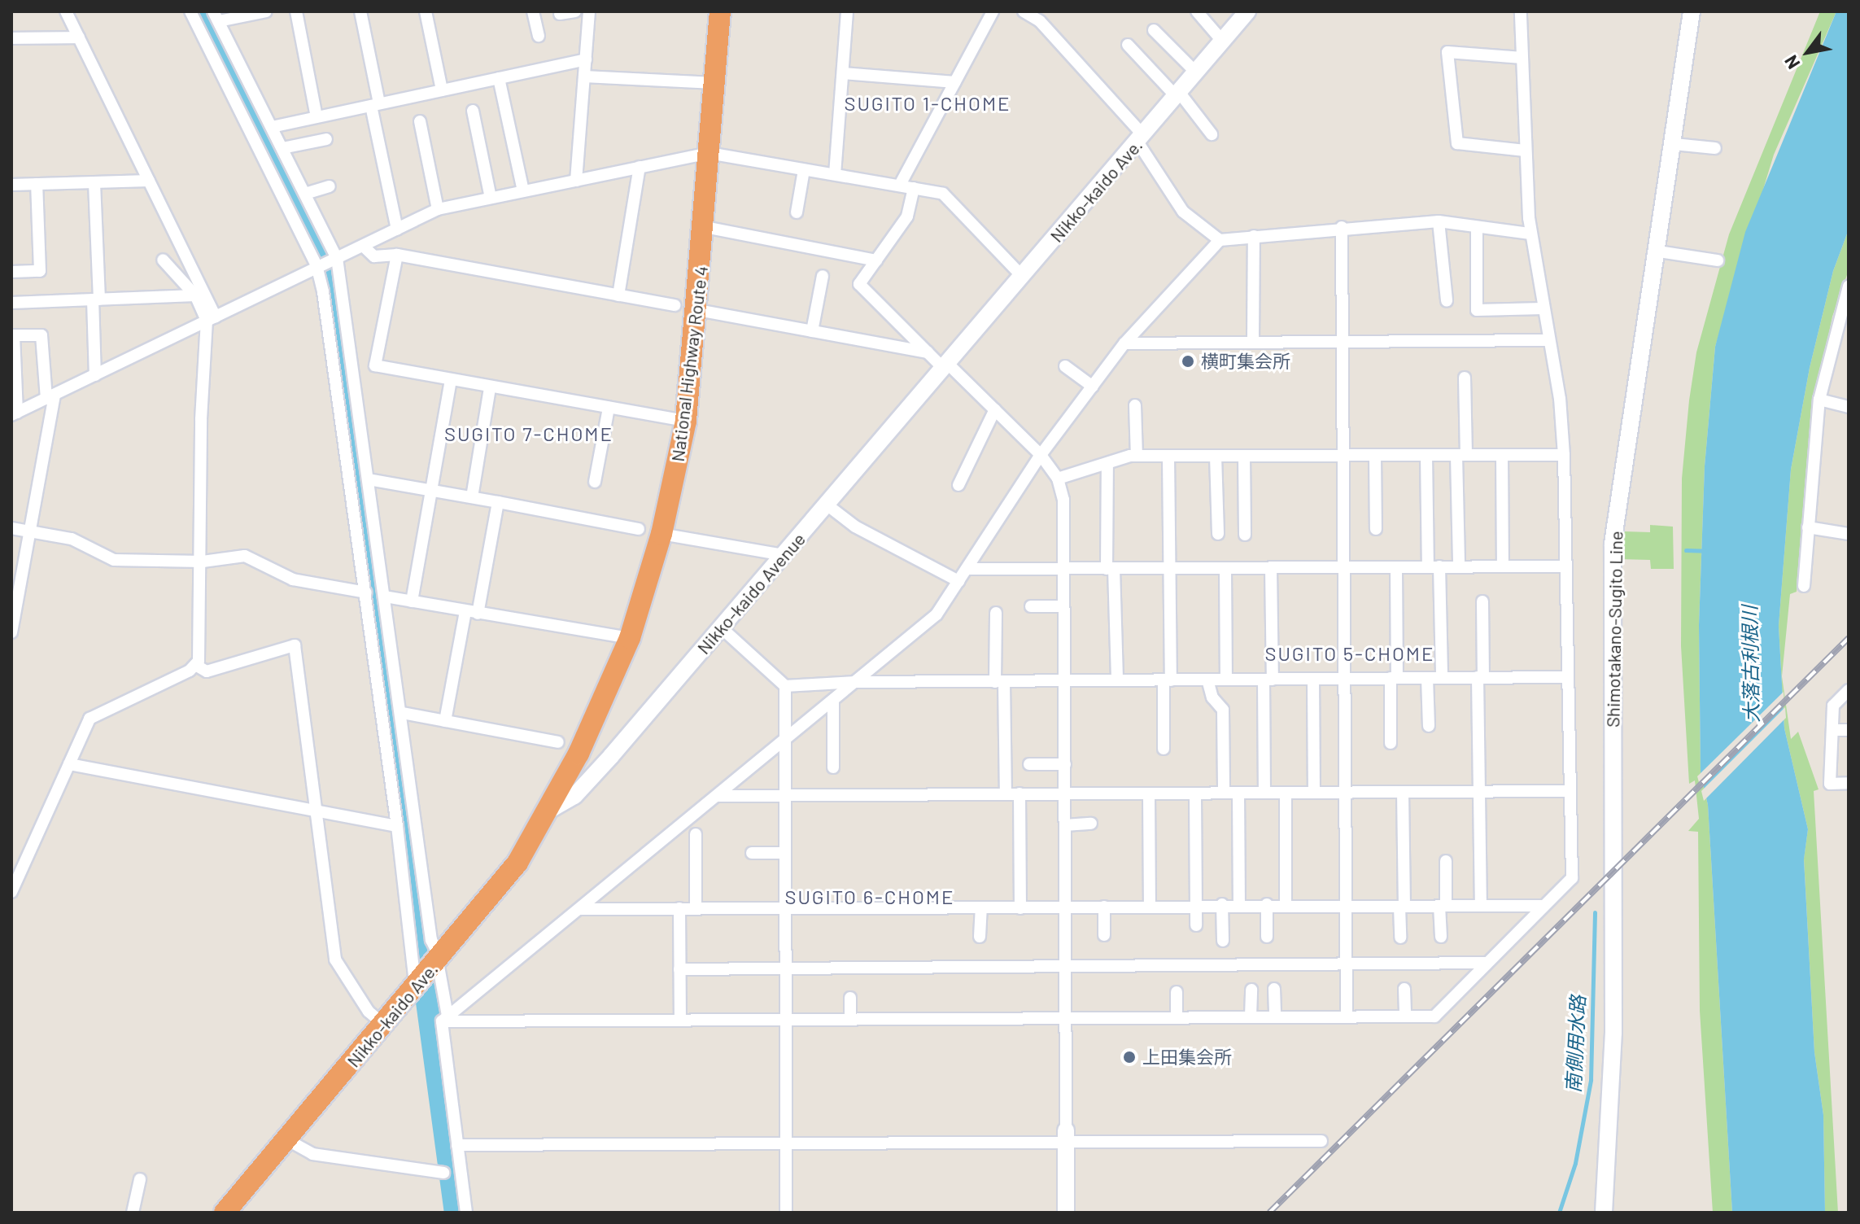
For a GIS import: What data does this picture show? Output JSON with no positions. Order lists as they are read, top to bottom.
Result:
{
  "streets": {
    "highway": ["Nikko-kaido Ave.", "National Highway Route 4"],
    "main road": ["Nikko-kaido Avenue", "Shimotakano-Sugito Line"]
  },
  "crossings": [
    ["Nikko-kaido Ave.", "National Highway Route 4"],
    ["Nikko-kaido Ave.", "Nikko-kaido Avenue"],
    ["National Highway Route 4", "Nikko-kaido Avenue"]
  ],
  "districts": [
    "SUGITO 1-CHOME",
    "SUGITO 7-CHOME",
    "SUGITO 5-CHOME",
    "SUGITO 6-CHOME"
  ],
  "water": ["大落古利根川", "南側用水路"],
  "places": ["横町集会所", "上田集会所"],
  "north": "bottom left"
}
